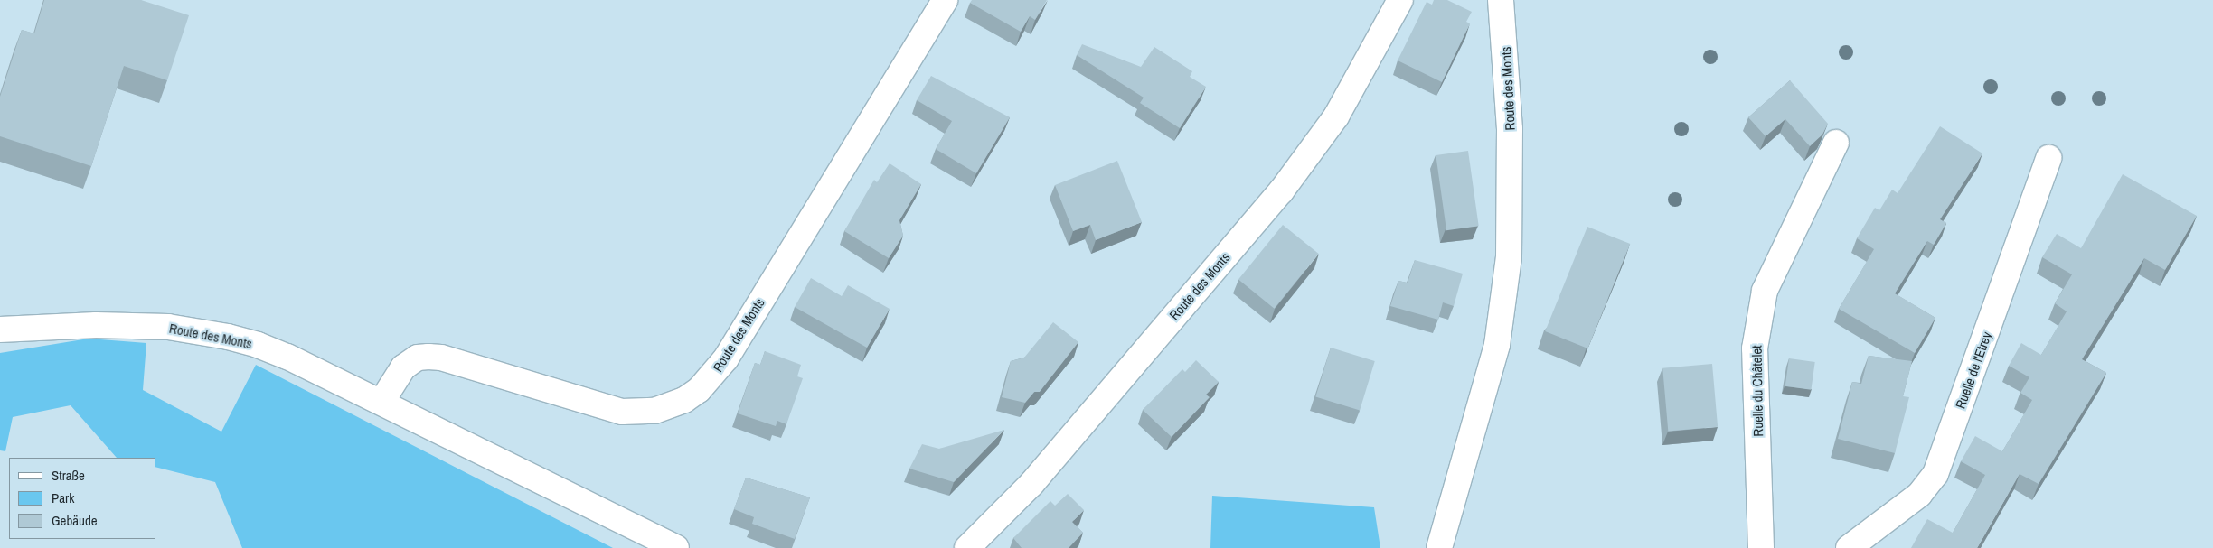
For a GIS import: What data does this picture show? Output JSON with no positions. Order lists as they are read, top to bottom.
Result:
{
  "streets": {
    "street": ["Route des Monts", "Ruelle de l'Etrey", "Ruelle du Châtelet"]
  },
  "legend": ["Straße", "Park", "Gebäude"]
}
